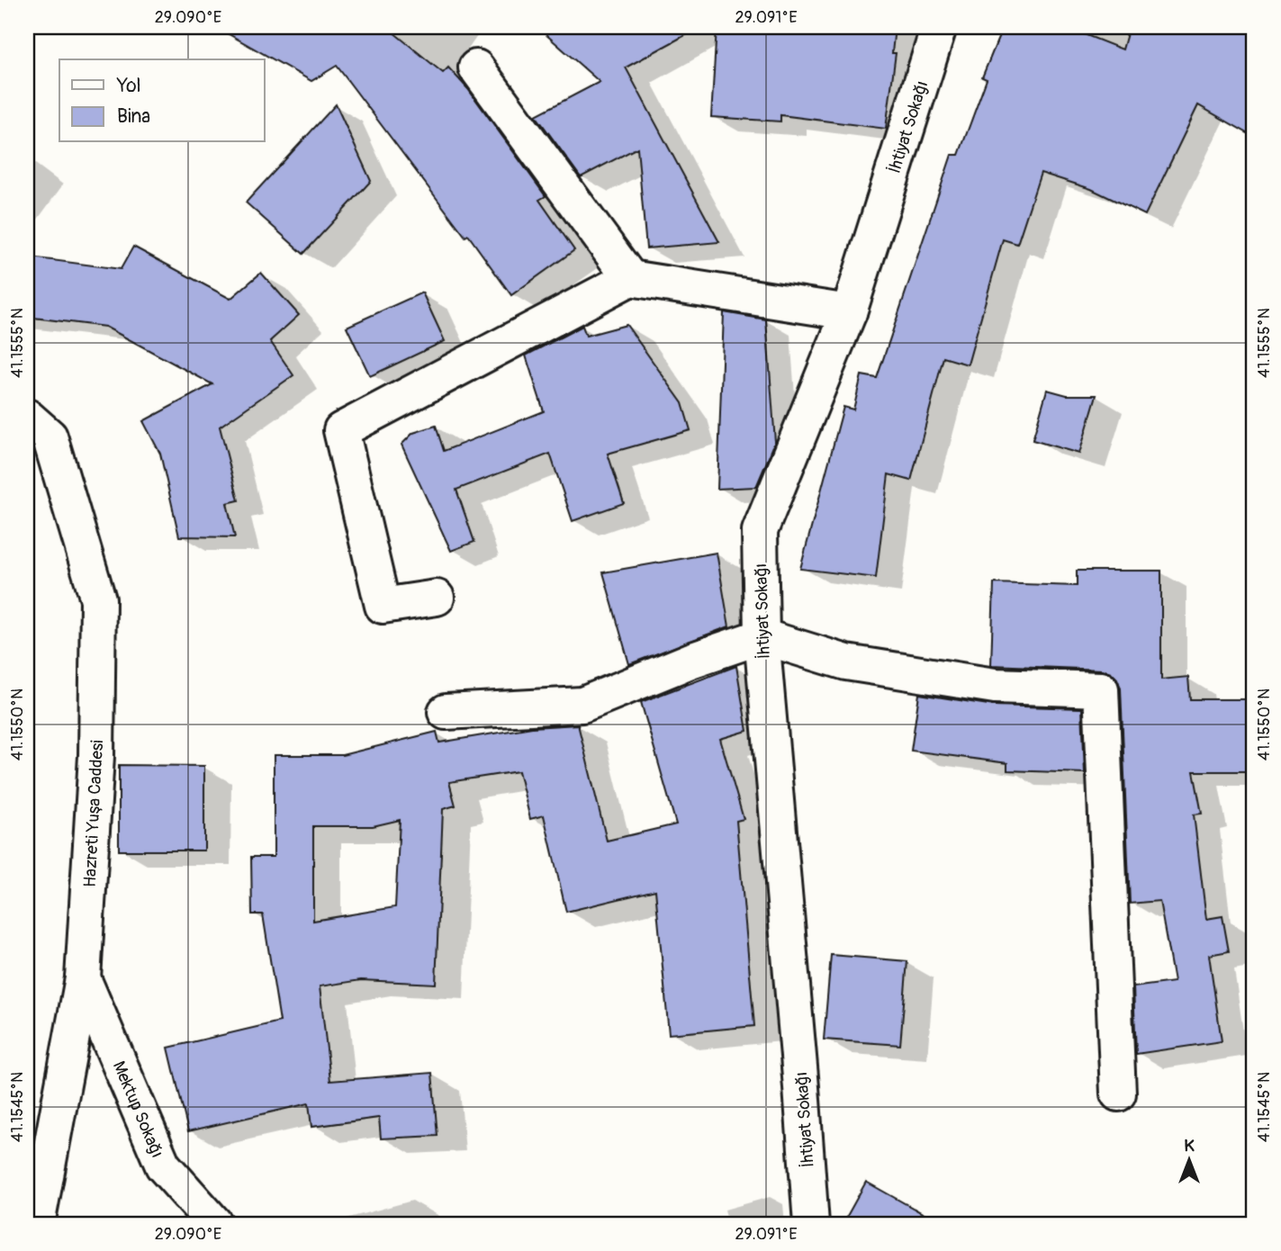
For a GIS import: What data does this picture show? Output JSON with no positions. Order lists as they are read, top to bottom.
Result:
{
  "streets": {
    "street": ["İhtiyat Sokağı", "Hazreti Yuşa Caddesi", "Mektup Sokağı"]
  },
  "crossings": [
    ["Hazreti Yuşa Caddesi", "Mektup Sokağı"]
  ],
  "legend": ["Yol", "Bina"],
  "north": "top",
  "coordinates": [
    "29.090°E",
    "29.091°E",
    "41.1555°N",
    "41.1550°N",
    "41.1545°N"
  ]
}
